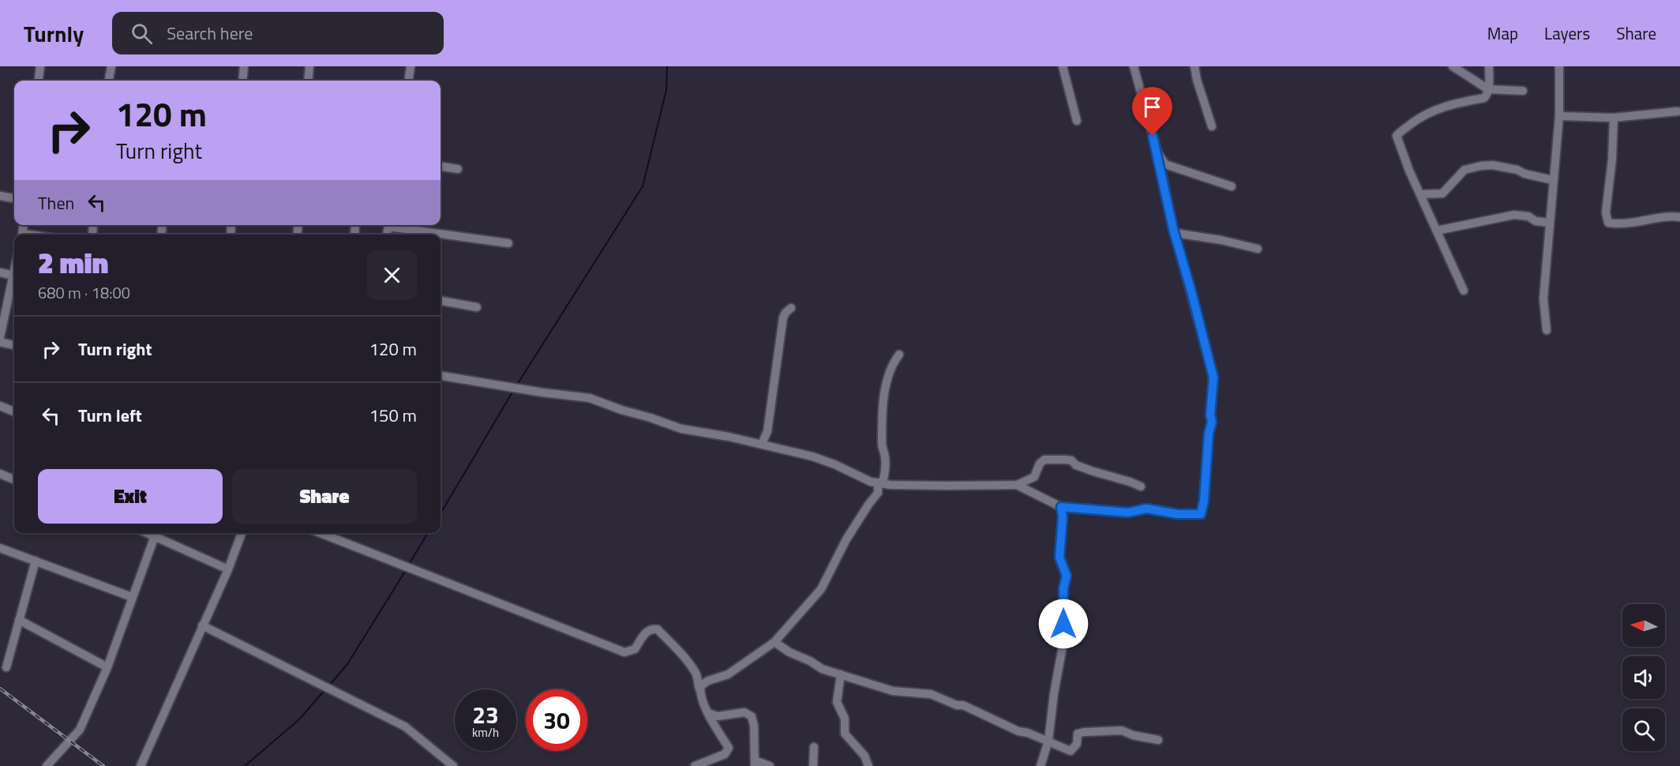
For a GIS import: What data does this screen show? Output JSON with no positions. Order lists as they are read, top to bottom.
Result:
{
  "north": "left",
  "page": {
    "header": "Turnly",
    "search": "Search here",
    "nav": ["Map", "Layers", "Share"],
    "turn": ["120 m", "Turn right"],
    "then": "Then",
    "heading": ["2 min", "680 m · 18:00"],
    "list": [
      {
        "name": "Turn right",
        "value": "120 m"
      },
      {
        "name": "Turn left",
        "value": "150 m"
      }
    ],
    "buttons": ["Exit", "Share"],
    "speed": "23 km/h",
    "limit": "30"
  }
}
